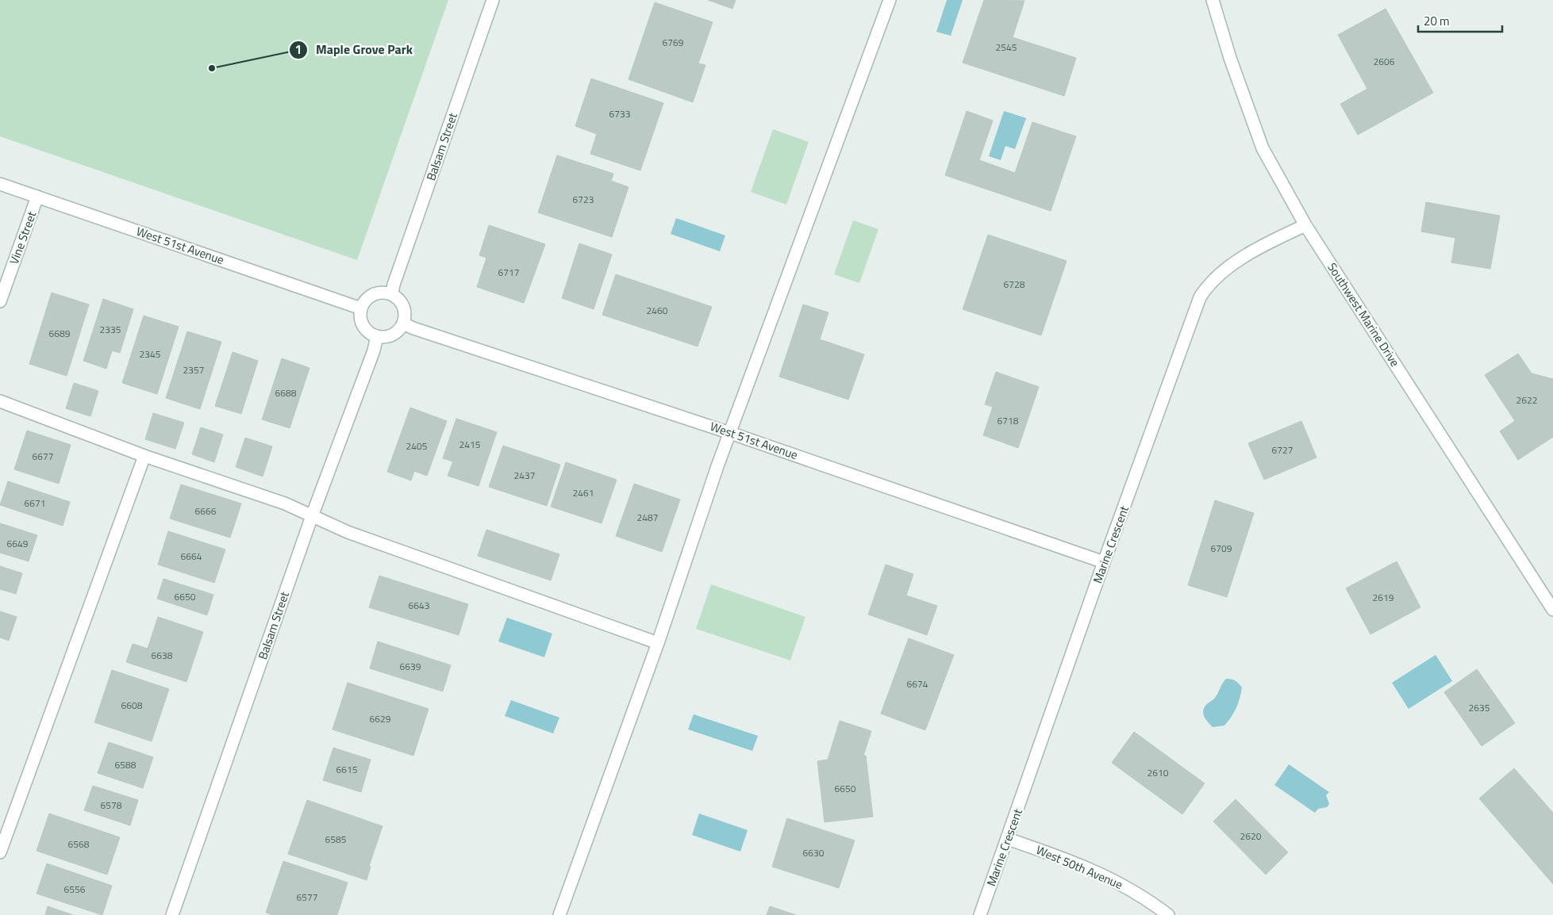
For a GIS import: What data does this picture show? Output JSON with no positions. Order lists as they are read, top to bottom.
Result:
{
  "streets": {
    "street": [
      "Balsam Street",
      "Vine Street",
      "West 51st Avenue",
      "Southwest Marine Drive",
      "Marine Crescent",
      "West 50th Avenue"
    ]
  },
  "crossings": [
    ["Balsam Street", "West 51st Avenue"],
    ["Vine Street", "West 51st Avenue"],
    ["West 51st Avenue", "Marine Crescent"],
    ["Southwest Marine Drive", "Marine Crescent"],
    ["Marine Crescent", "West 50th Avenue"]
  ],
  "places": ["Maple Grove Park"],
  "house_numbers": [
    "6769",
    "2545",
    "2606",
    "6733",
    "6723",
    "6717",
    "6728",
    "2460",
    "2335",
    "6689",
    "2345",
    "2357",
    "6688",
    "2622",
    "6718",
    "2415",
    "2405",
    "6727",
    "6677",
    "2437",
    "2461",
    "6671",
    "6666",
    "2487",
    "6649",
    "6709",
    "6664",
    "6650",
    "2619",
    "6643",
    "6638",
    "6639",
    "6674",
    "6608",
    "2635",
    "6629",
    "6588",
    "6615",
    "2610",
    "6650",
    "6578",
    "2620",
    "6585",
    "6568",
    "6630",
    "6556",
    "6577"
  ],
  "scale_bar": "20 m"
}
